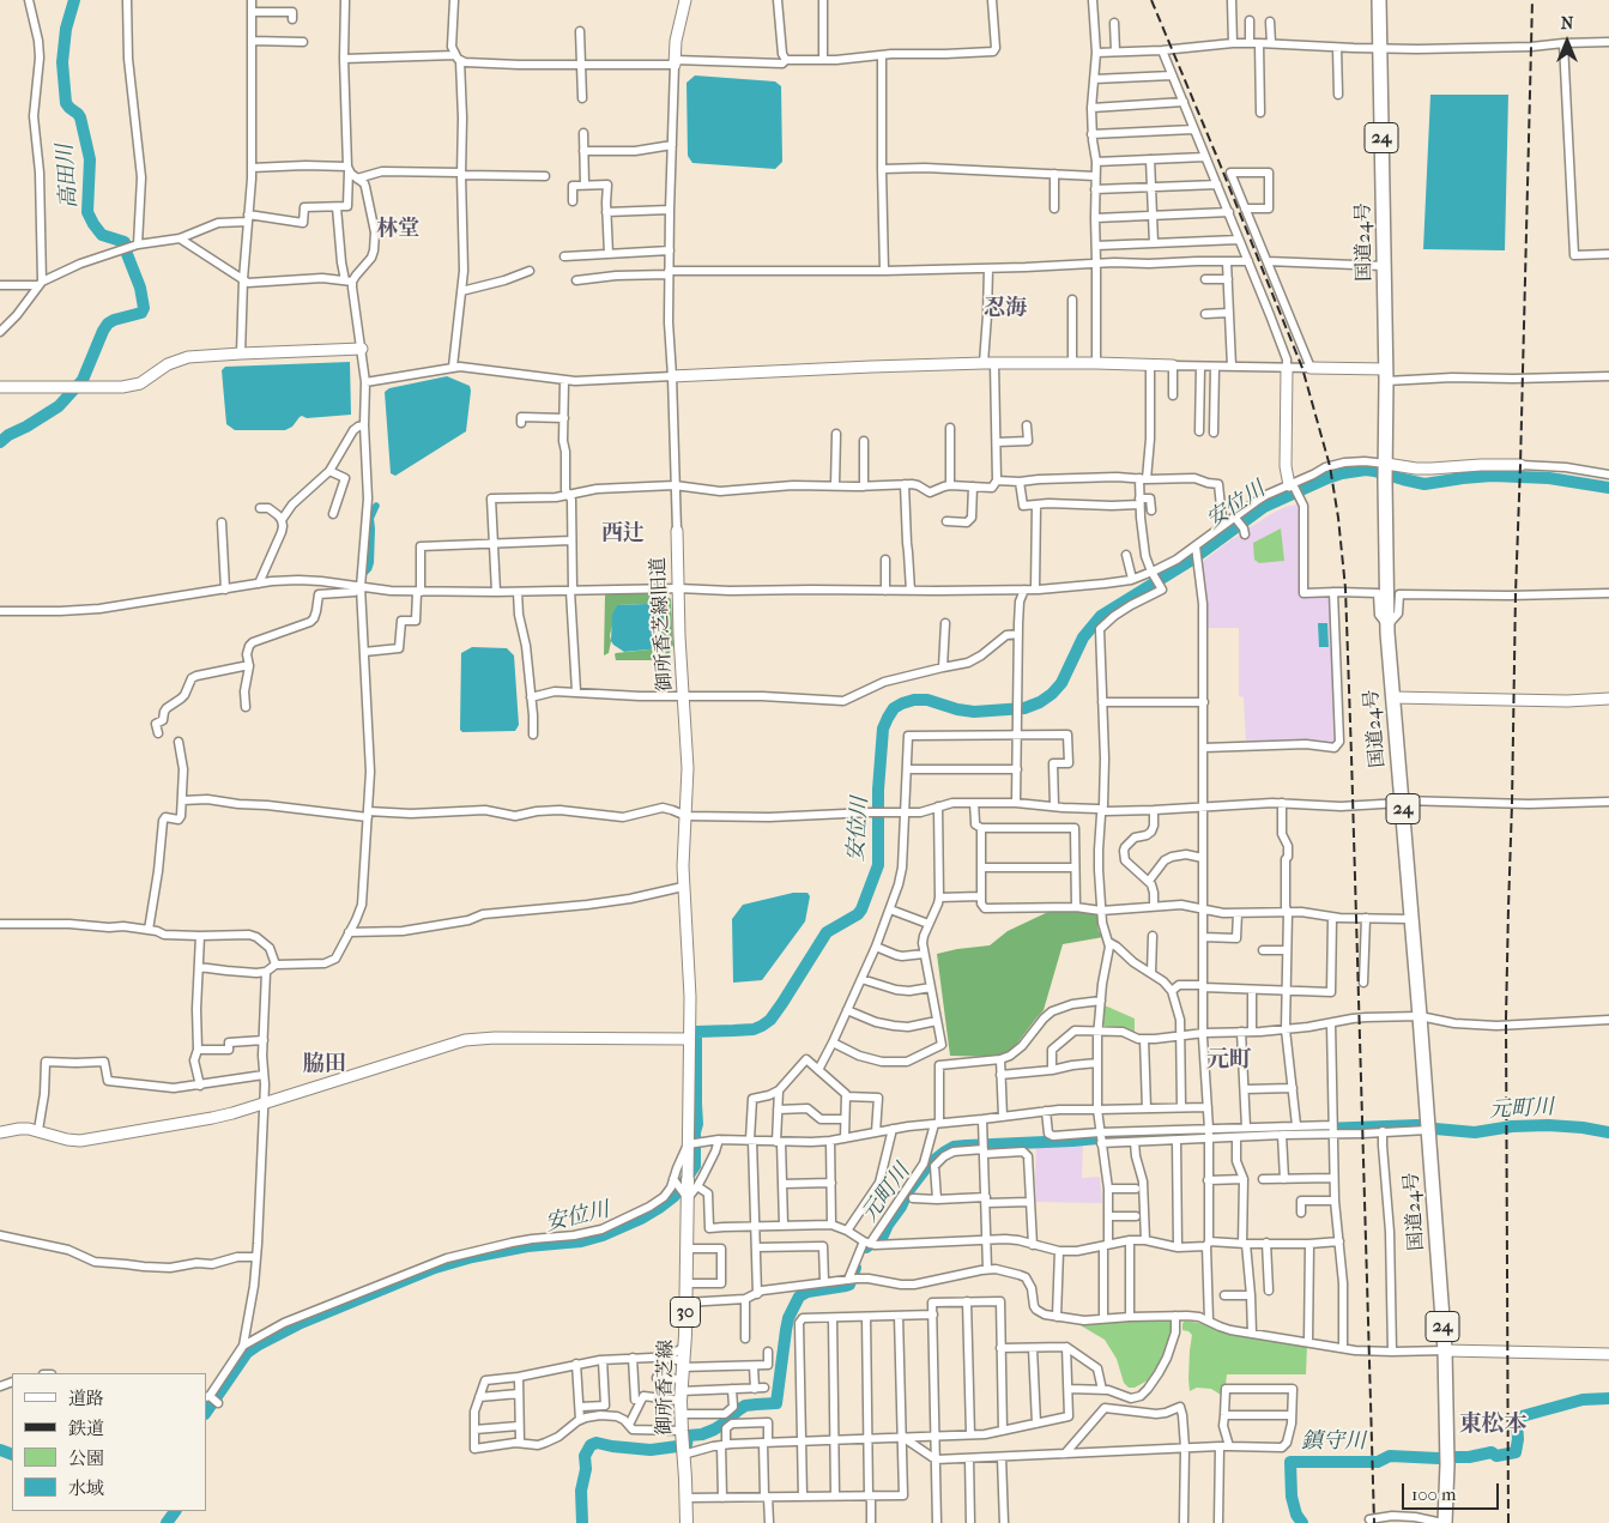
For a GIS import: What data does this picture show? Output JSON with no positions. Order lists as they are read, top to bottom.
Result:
{
  "streets": {
    "highway": ["24", "国道24号"],
    "main road": ["30", "御所香芝線"],
    "street": ["御所香芝線旧道"]
  },
  "crossings": [
    ["御所香芝線旧道", "御所香芝線"]
  ],
  "districts": [
    "林堂",
    "忍海",
    "西辻",
    "元町",
    "脇田",
    "東松本"
  ],
  "water": [
    "高田川",
    "安位川",
    "元町川",
    "鎮守川"
  ],
  "legend": [
    "道路",
    "鉄道",
    "公園",
    "水域"
  ],
  "scale_bar": "100 m",
  "north": "top"
}
